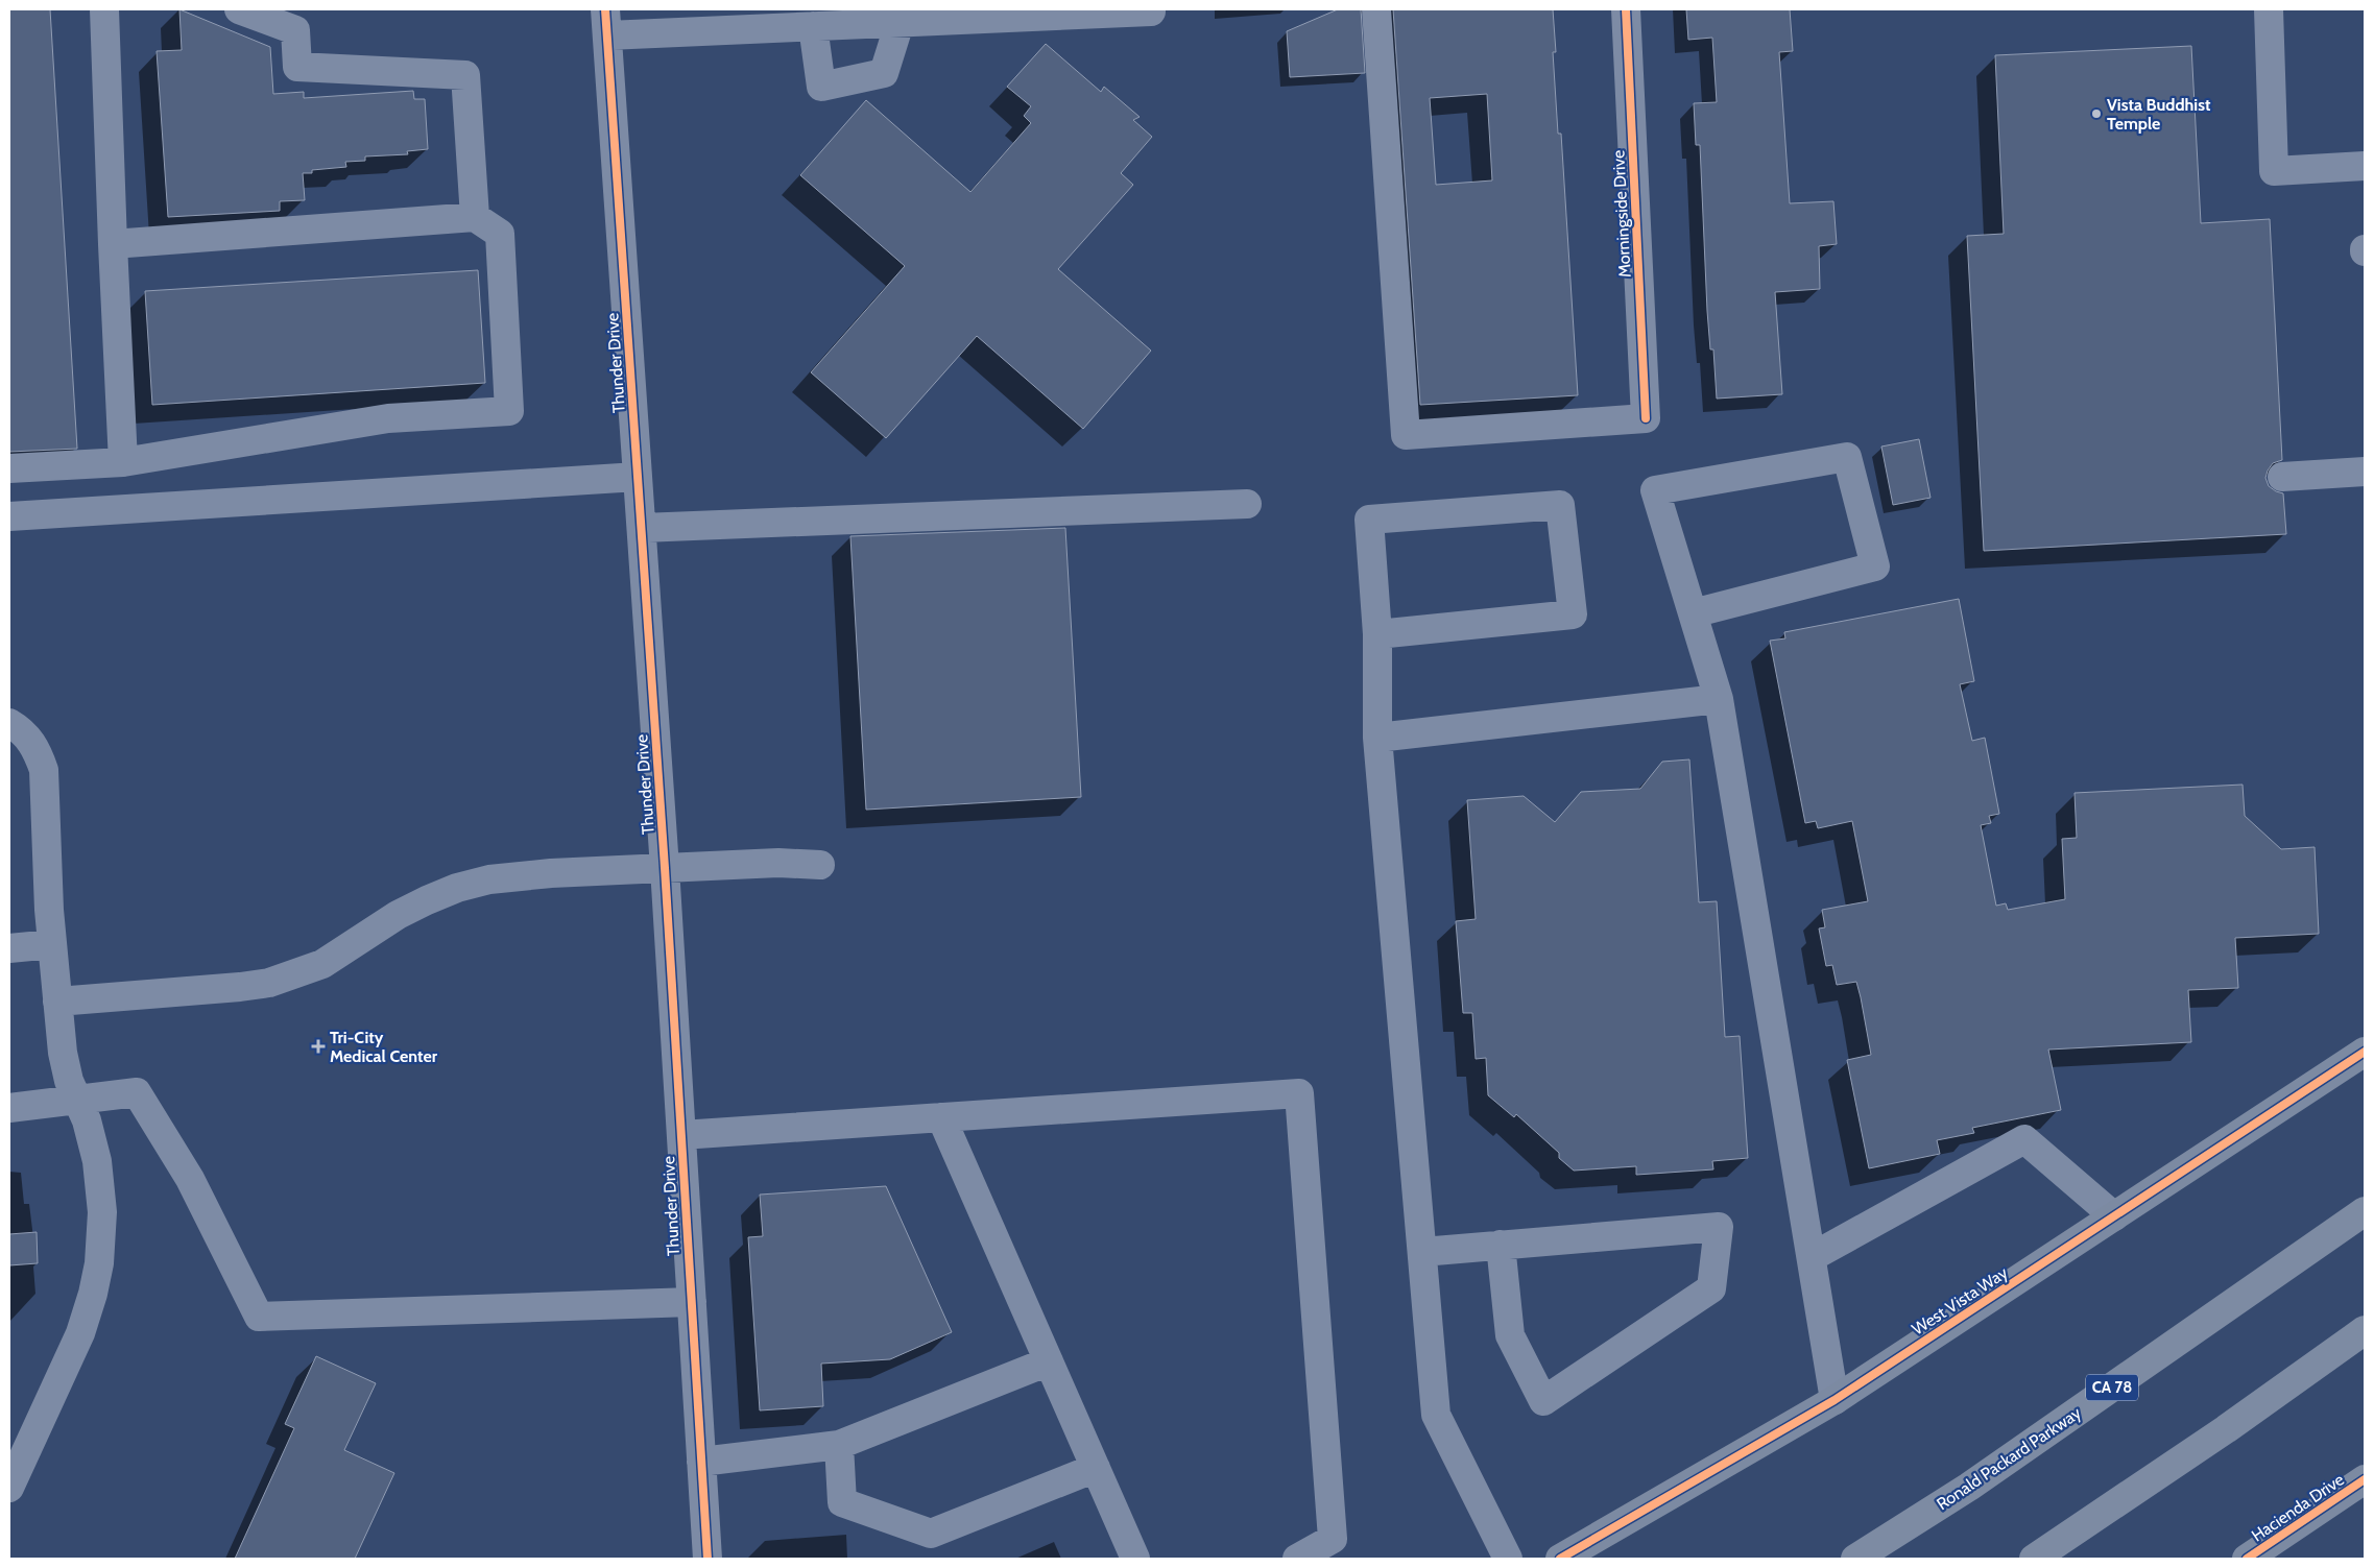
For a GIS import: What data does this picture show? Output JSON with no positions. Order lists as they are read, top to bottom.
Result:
{
  "streets": {
    "highway": ["CA 78", "Ronald Packard Parkway"],
    "main road": ["West Vista Way", "Hacienda Drive"],
    "street": ["Morningside Drive", "Thunder Drive"]
  },
  "places": {
    "other": ["Vista Buddhist Temple"],
    "health": ["Tri-City Medical Center"]
  }
}
